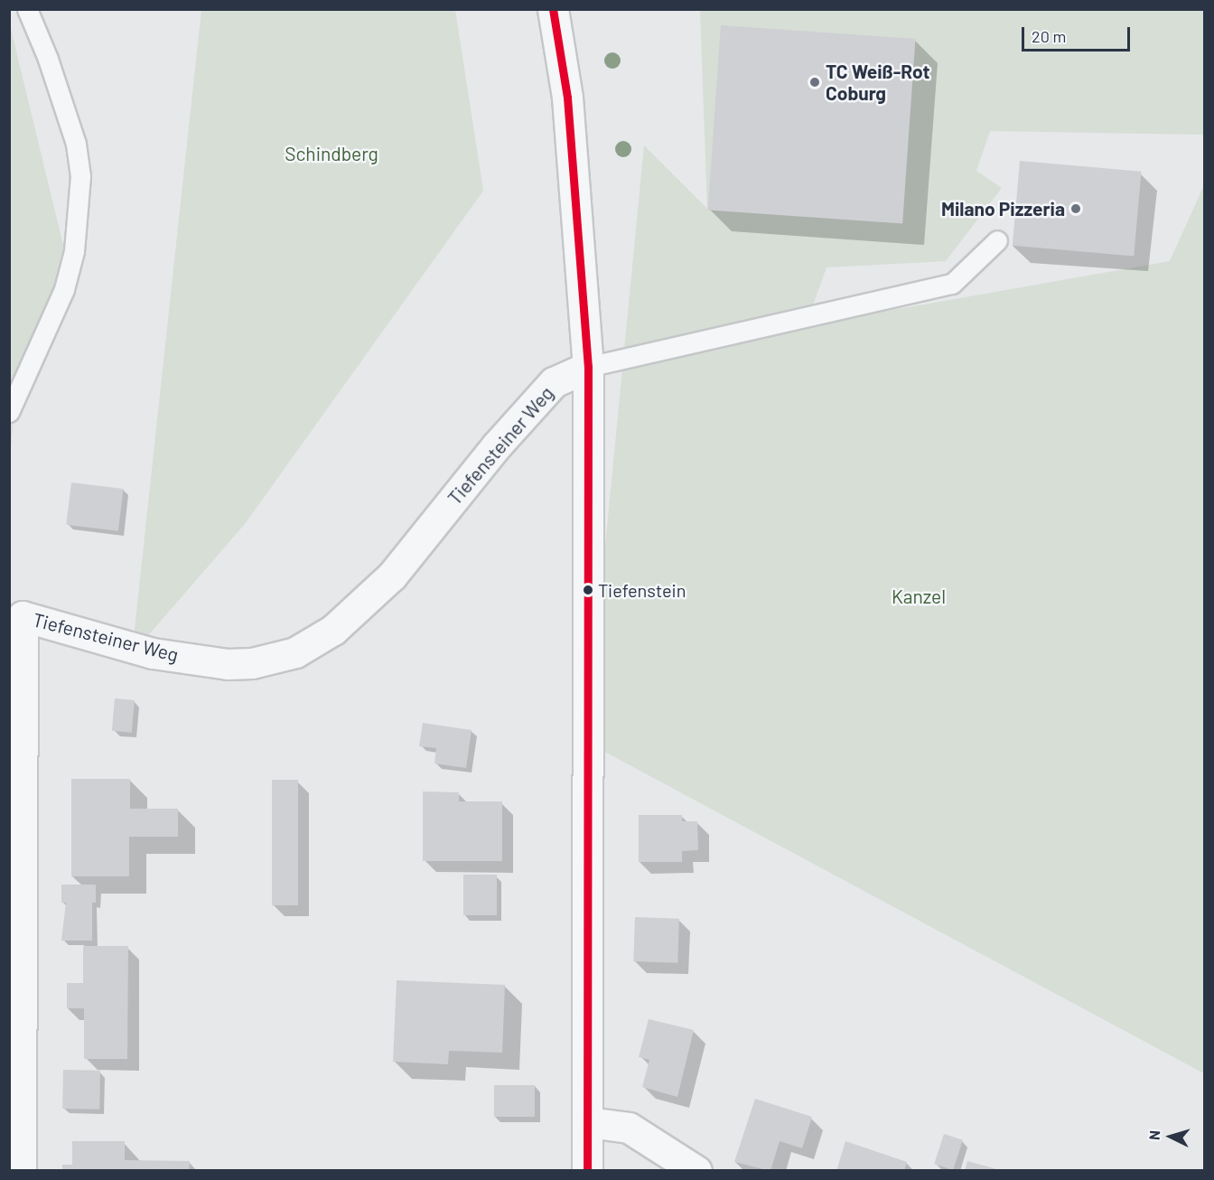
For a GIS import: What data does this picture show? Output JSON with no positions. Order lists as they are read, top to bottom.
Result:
{
  "streets": {
    "street": ["Tiefensteiner Weg"]
  },
  "parks": ["Schindberg", "Kanzel"],
  "places": ["TC Weiß-Rot Coburg", "Milano Pizzeria", "Tiefenstein"],
  "scale_bar": "20 m",
  "north": "left"
}
